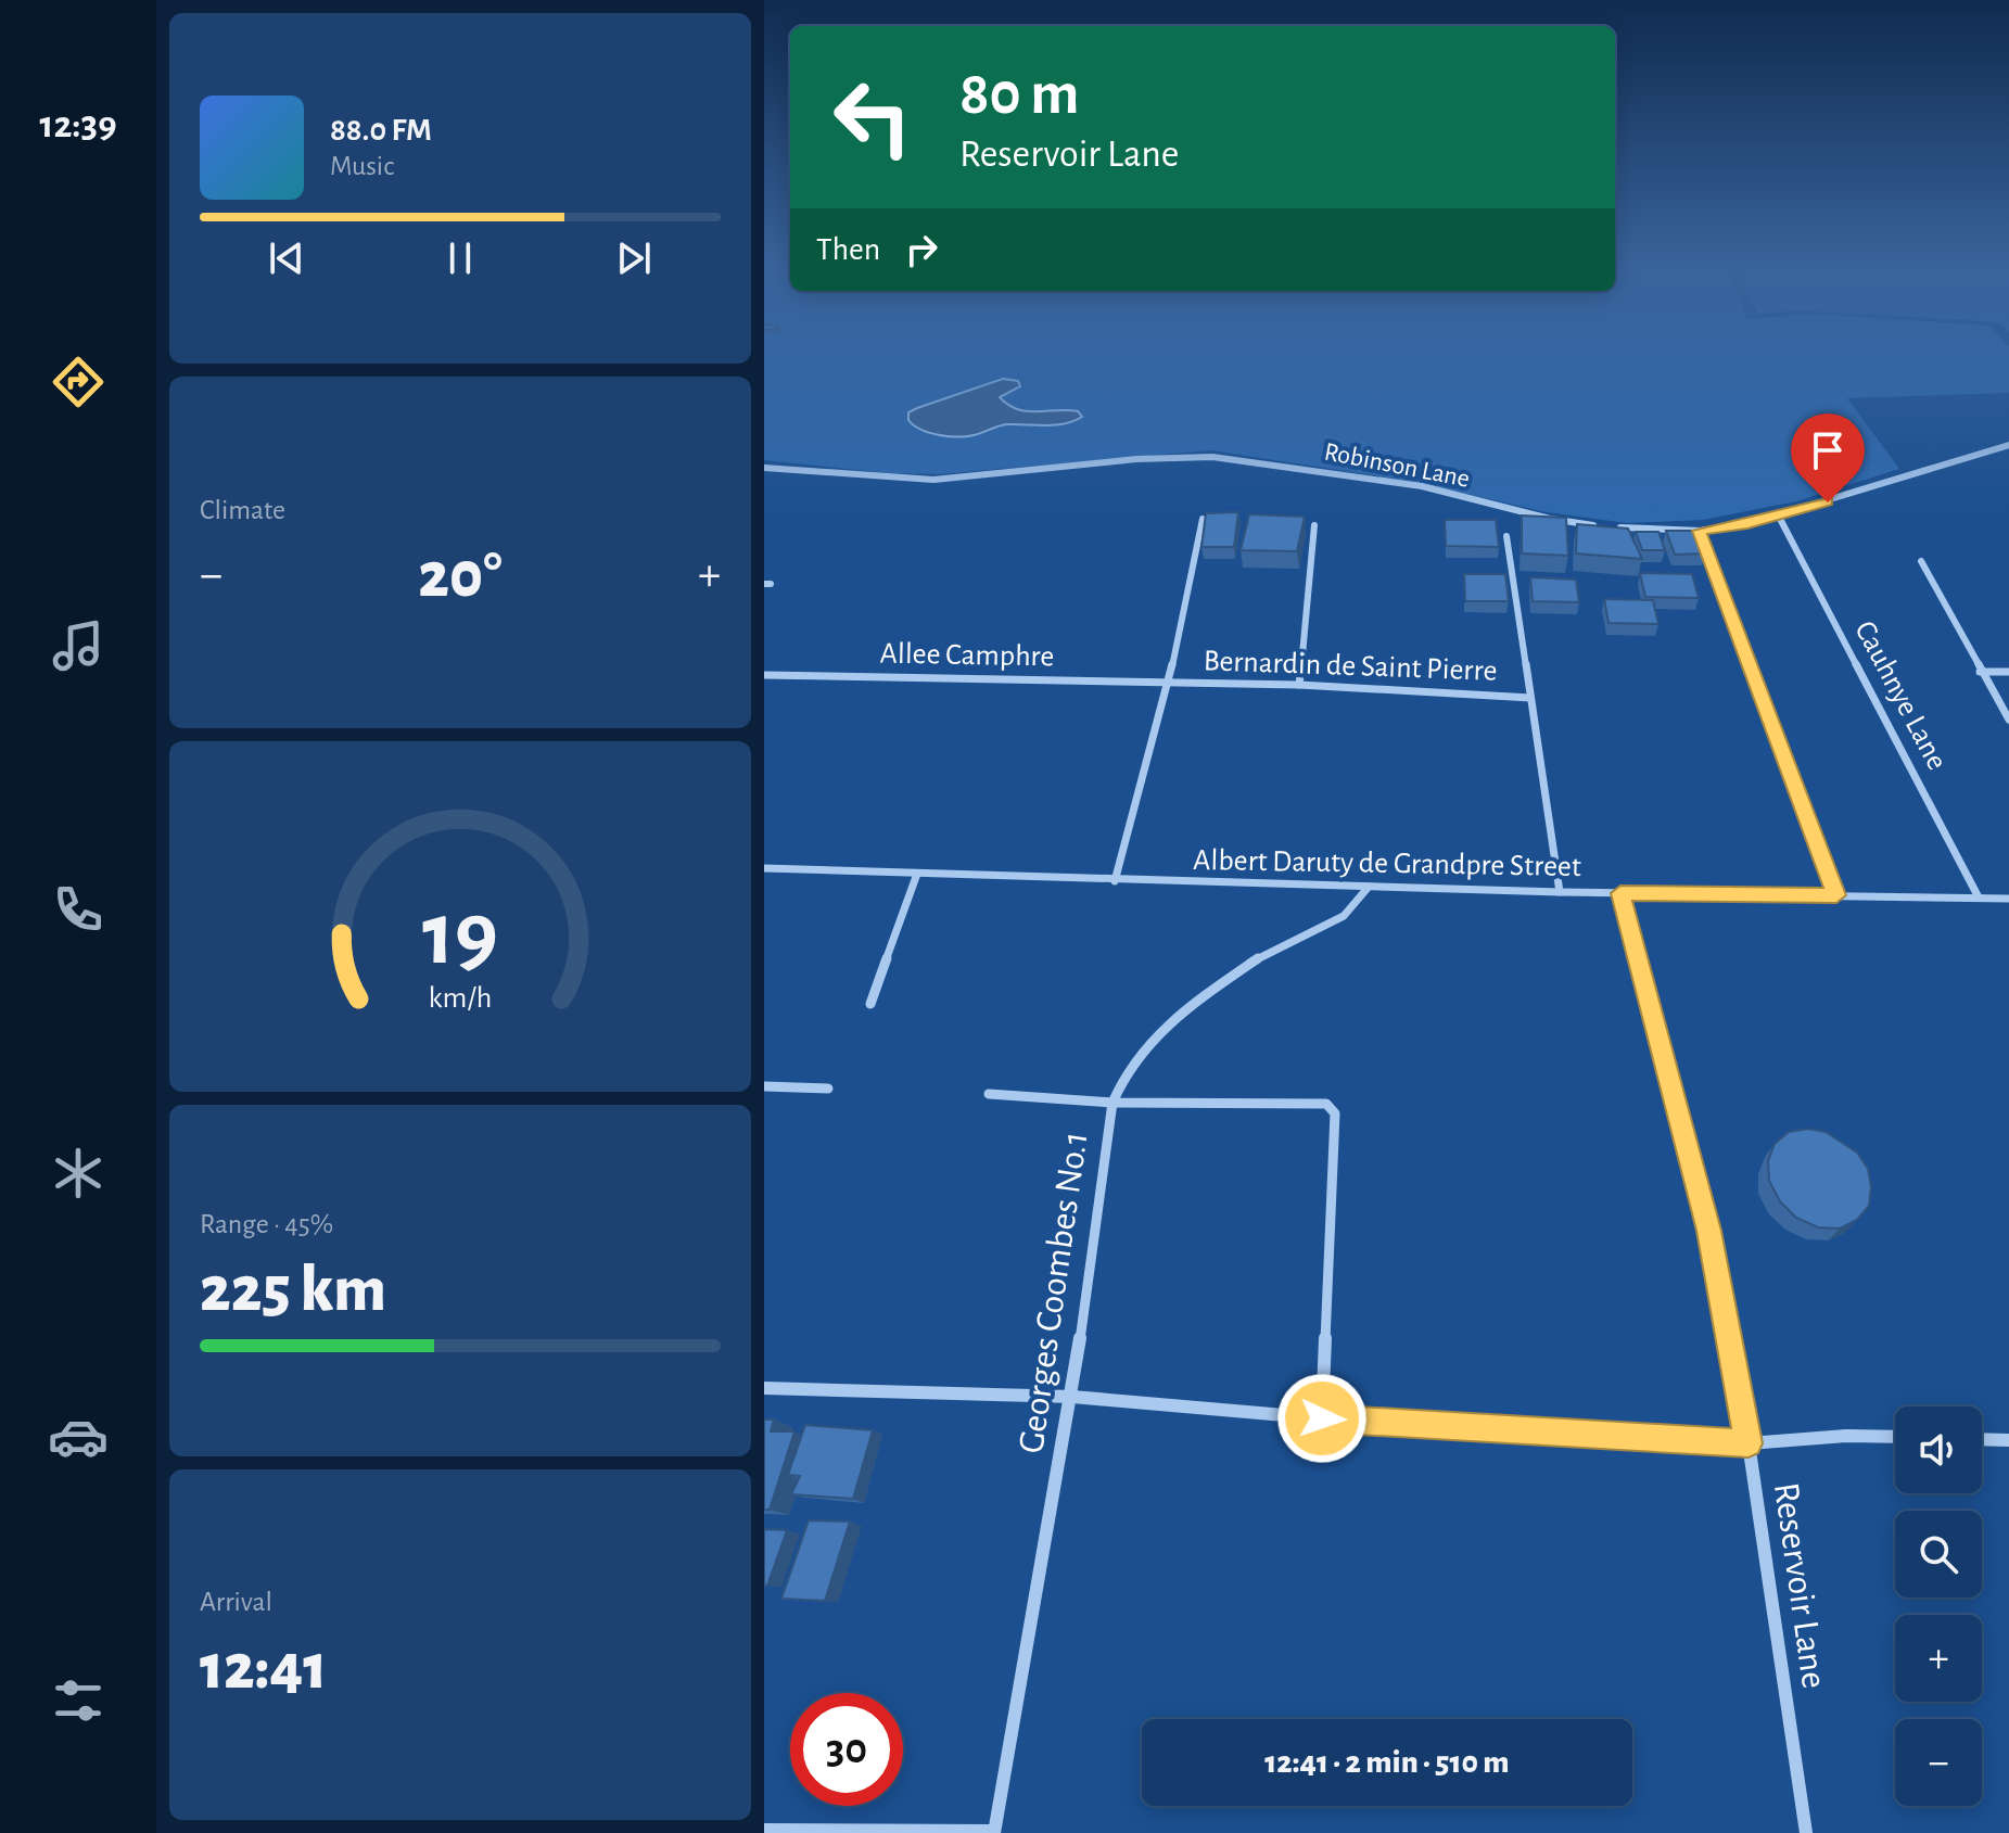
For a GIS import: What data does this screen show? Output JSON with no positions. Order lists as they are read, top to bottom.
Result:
{
  "streets": {
    "street": [
      "Robinson Lane",
      "Allee Camphre",
      "Bernardin de Saint Pierre",
      "Cauhnye Lane",
      "Albert Daruty de Grandpre Street",
      "Georges Coombes No.1",
      "Reservoir Lane"
    ]
  },
  "crossings": [
    ["Allee Camphre", "Bernardin de Saint Pierre"],
    ["Cauhnye Lane", "Albert Daruty de Grandpre Street"],
    ["Albert Daruty de Grandpre Street", "Georges Coombes No.1"],
    ["Albert Daruty de Grandpre Street", "Reservoir Lane"]
  ],
  "page": {
    "tabs": "12:39",
    "turn": ["80 m", "Reservoir Lane"],
    "song": ["88.0 FM", "Music"],
    "then": "Then",
    "tile": [
      "Climate",
      ["Range · 45%", "225 km"],
      ["Arrival", "12:41"]
    ],
    "heat": ["−", "20°", "+"],
    "map_buttons": ["+", "−"],
    "limit": "30",
    "trip": "12:41 · 2 min · 510 m",
    "gauge": ["19", "km/h"]
  }
}
